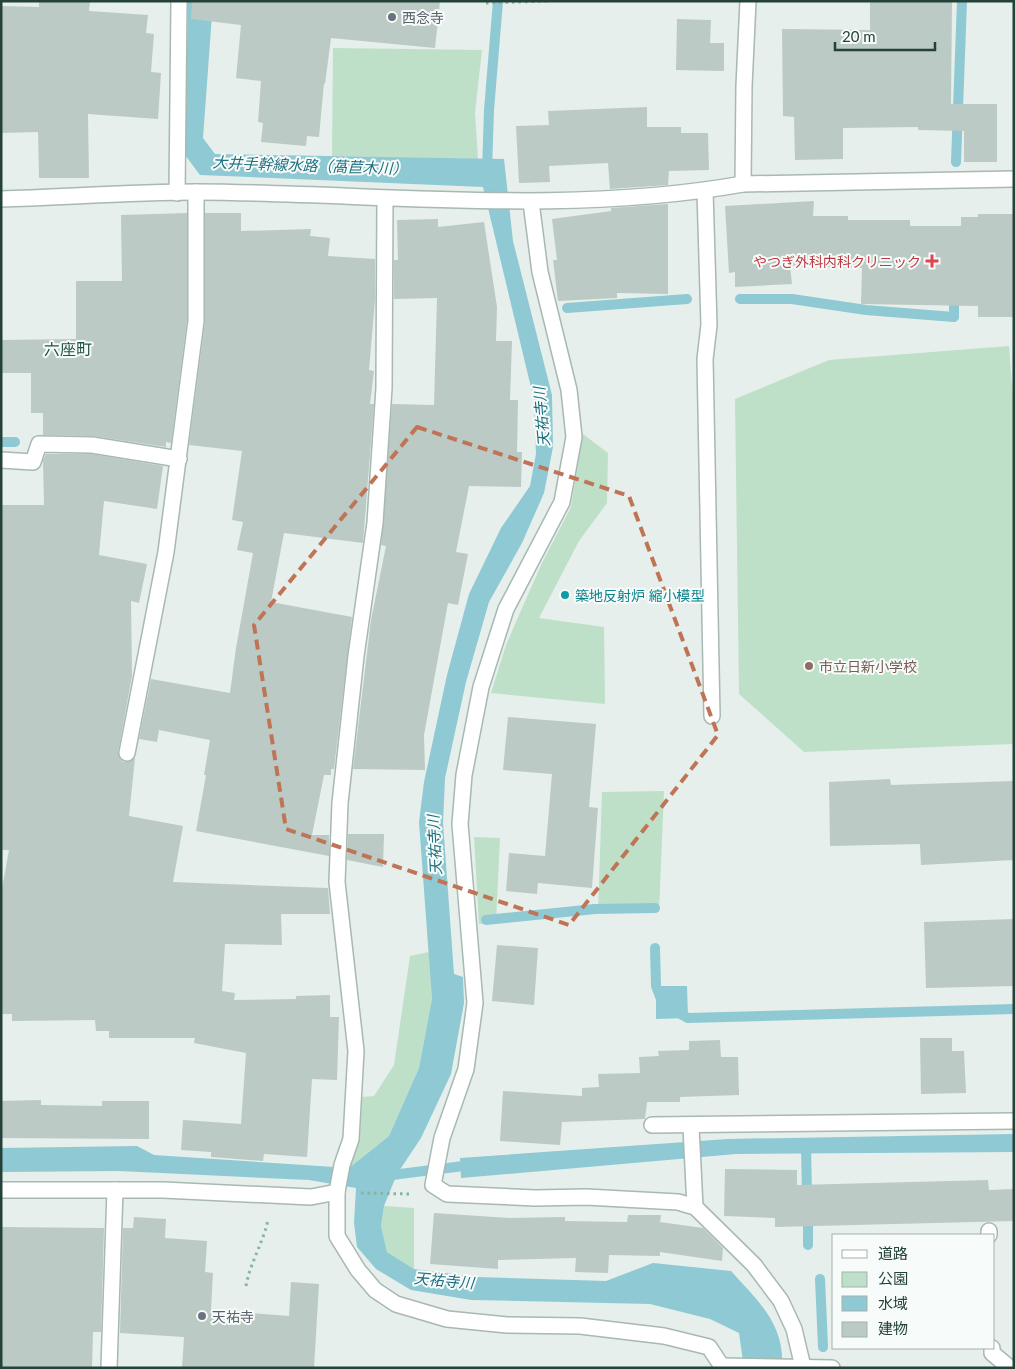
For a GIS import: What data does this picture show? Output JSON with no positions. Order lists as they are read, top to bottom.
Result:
{
  "districts": ["六座町"],
  "water": ["大井手幹線水路（萵苣木川）", "天祐寺川"],
  "places": {
    "other": [
      "西念寺",
      "築地反射炉 縮小模型",
      "市立日新小学校",
      "天祐寺"
    ],
    "health": ["やつぎ外科内科クリニック"]
  },
  "legend": [
    "道路",
    "公園",
    "水域",
    "建物"
  ],
  "scale_bar": "20 m"
}
